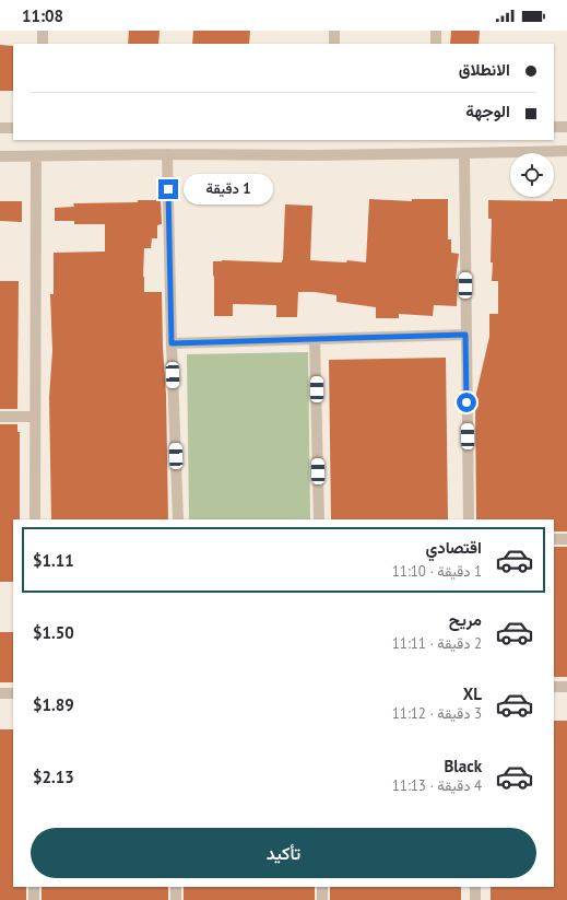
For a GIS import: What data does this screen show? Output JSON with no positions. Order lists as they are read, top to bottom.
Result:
{
  "page": {
    "status": "11:08",
    "banner": ["الانطلاق", "الوجهة"],
    "bubble": "1 دقيقة",
    "list": [
      {
        "name": "اقتصادي",
        "note": "1 دقيقة · 11:10",
        "value": "$1.11"
      },
      {
        "name": "مريح",
        "note": "2 دقيقة · 11:11",
        "value": "$1.50"
      },
      {
        "name": "XL",
        "note": "3 دقيقة · 11:12",
        "value": "$1.89"
      },
      {
        "name": "Black",
        "note": "4 دقيقة · 11:13",
        "value": "$2.13"
      }
    ],
    "buttons": "تأكيد"
  }
}
